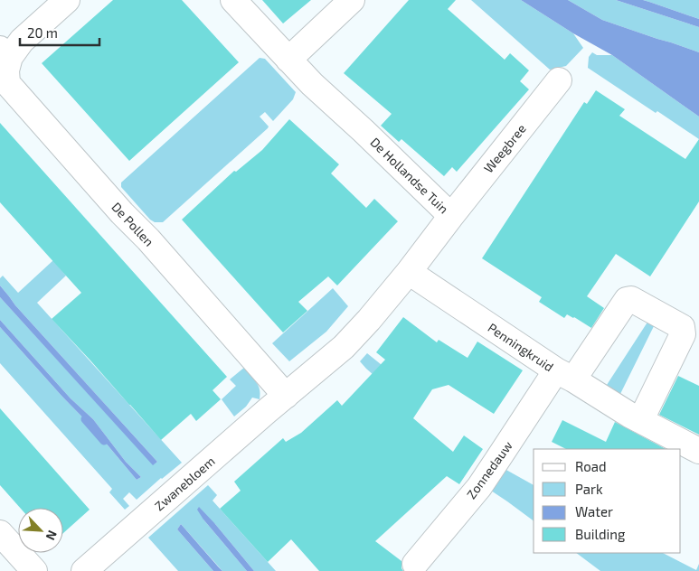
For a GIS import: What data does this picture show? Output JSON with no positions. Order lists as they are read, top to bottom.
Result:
{
  "streets": {
    "street": [
      "Weegbree",
      "De Hollandse Tuin",
      "De Pollen",
      "Penningkruid",
      "Zonnedauw",
      "Zwanebloem"
    ]
  },
  "crossings": [
    ["Weegbree", "De Hollandse Tuin"],
    ["De Hollandse Tuin", "De Pollen"],
    ["De Hollandse Tuin", "Penningkruid"],
    ["De Hollandse Tuin", "Zwanebloem"],
    ["De Pollen", "Zwanebloem"],
    ["Penningkruid", "Zonnedauw"]
  ],
  "legend": [
    "Road",
    "Park",
    "Water",
    "Building"
  ],
  "scale_bar": "20 m",
  "north": "bottom right"
}
